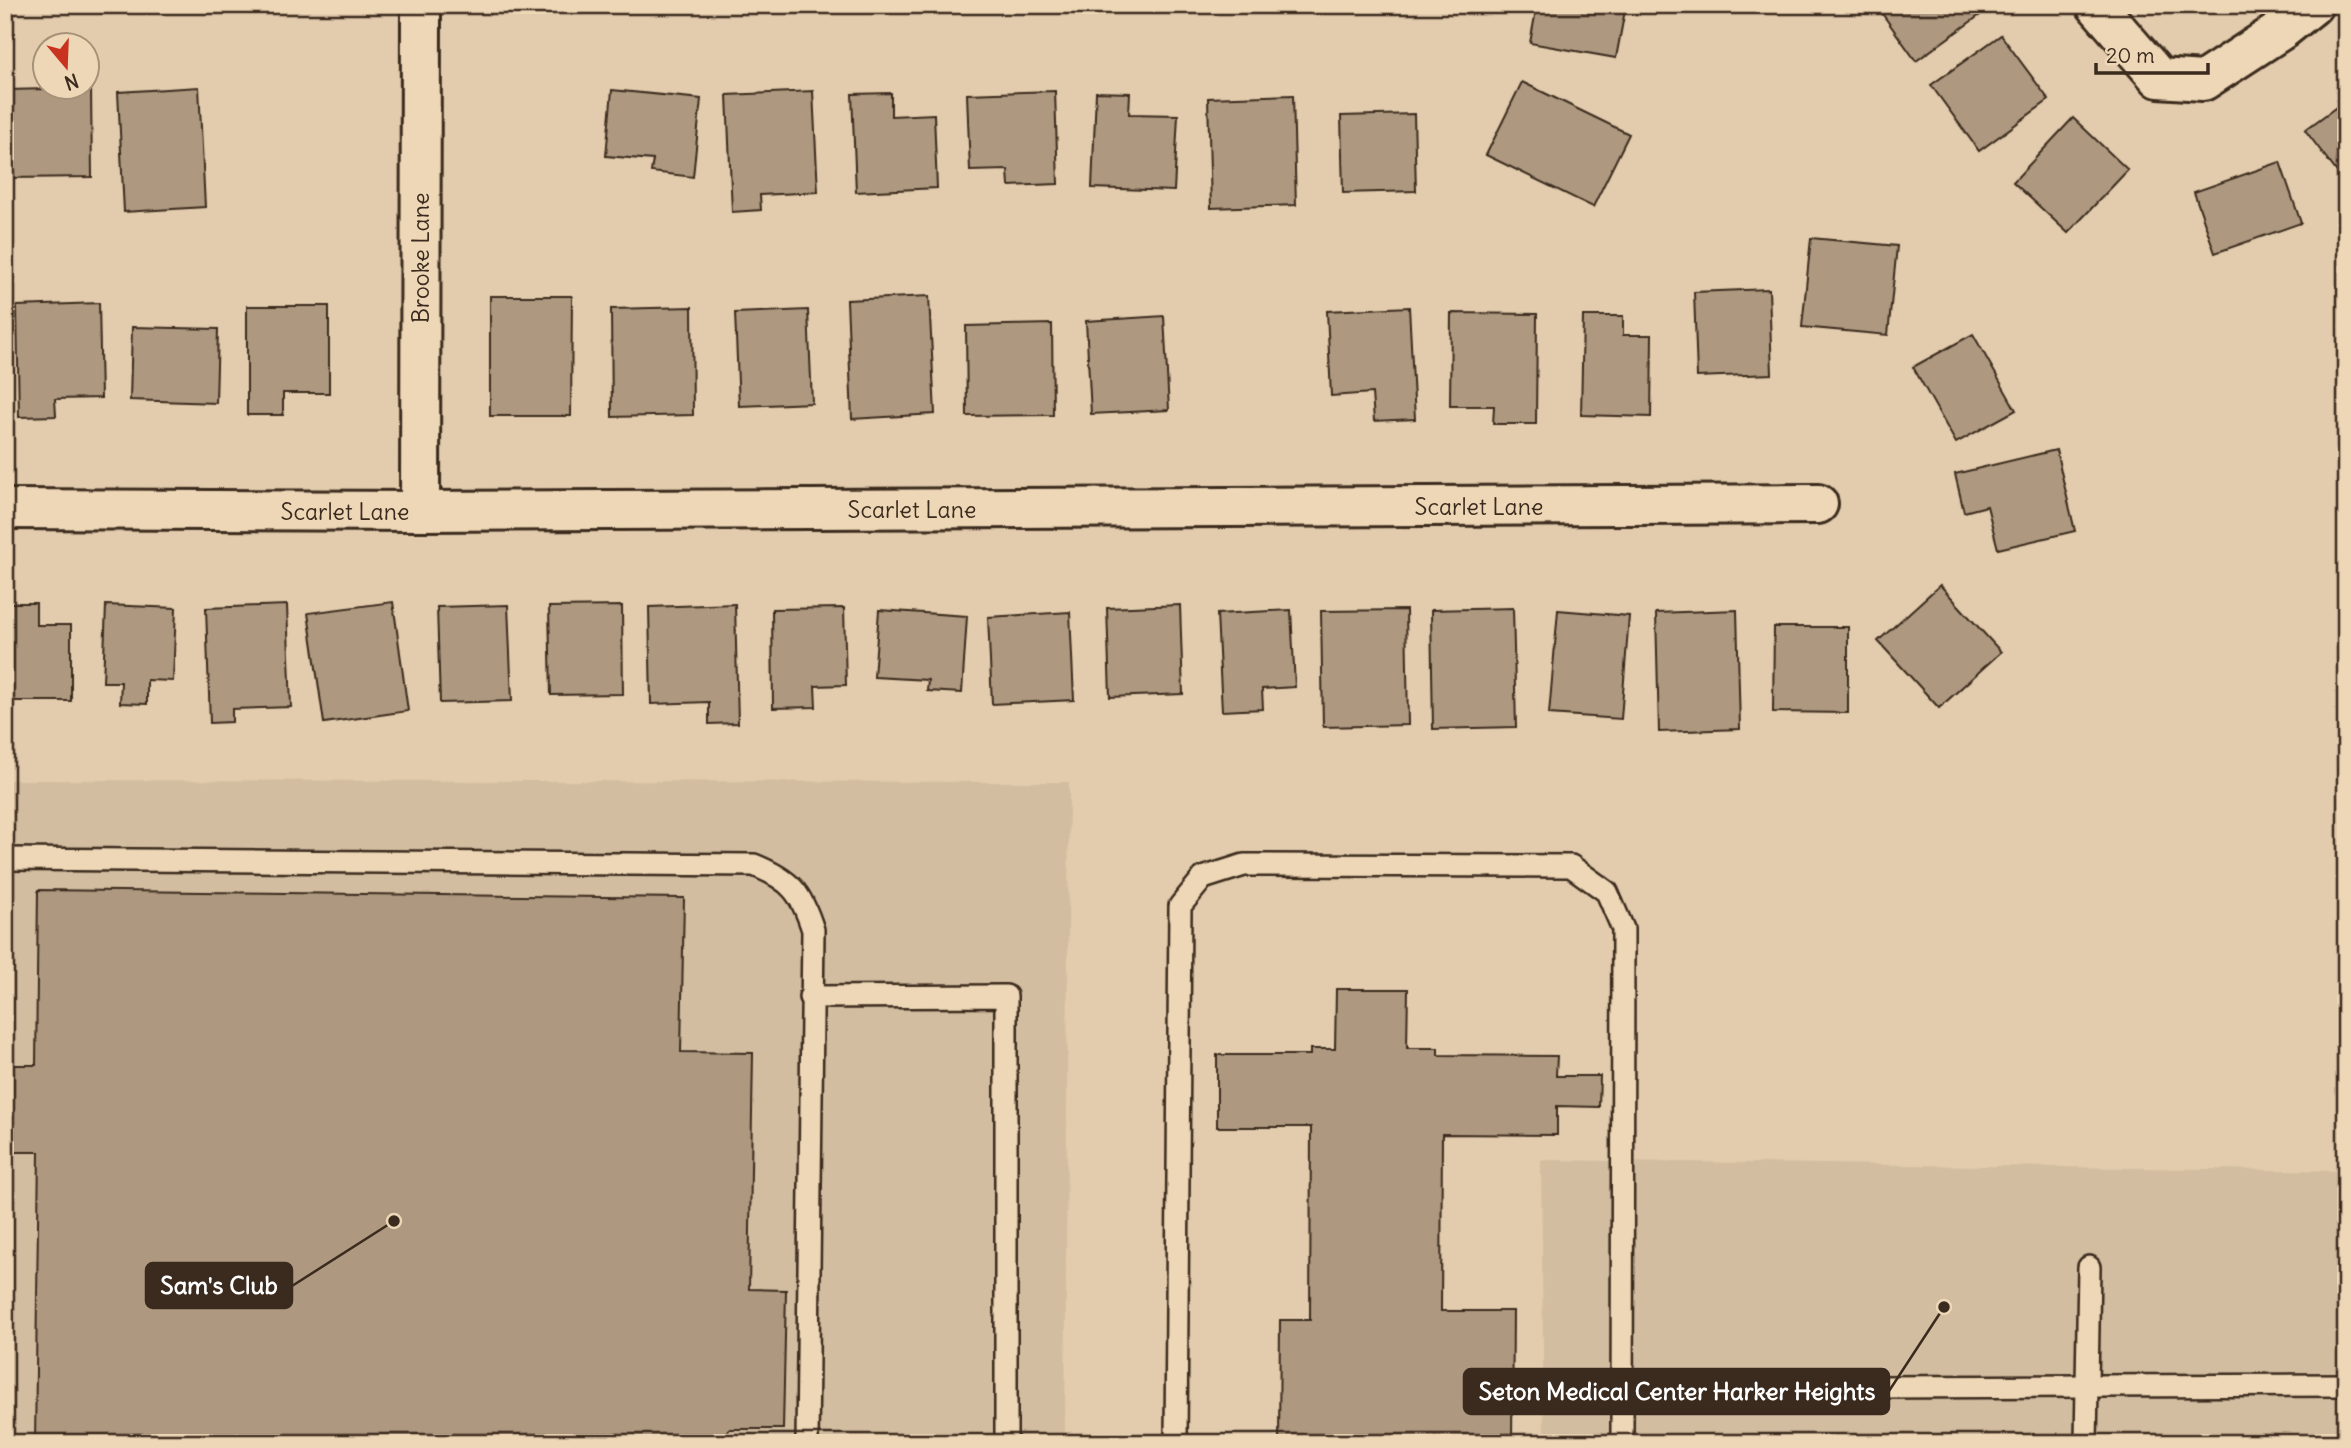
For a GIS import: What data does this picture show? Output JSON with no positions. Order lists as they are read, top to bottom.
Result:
{
  "streets": {
    "street": ["Brooke Lane", "Scarlet Lane"]
  },
  "crossings": [
    ["Brooke Lane", "Scarlet Lane"]
  ],
  "places": ["Sam's Club", "Seton Medical Center Harker Heights"],
  "scale_bar": "20 m",
  "north": "bottom"
}
